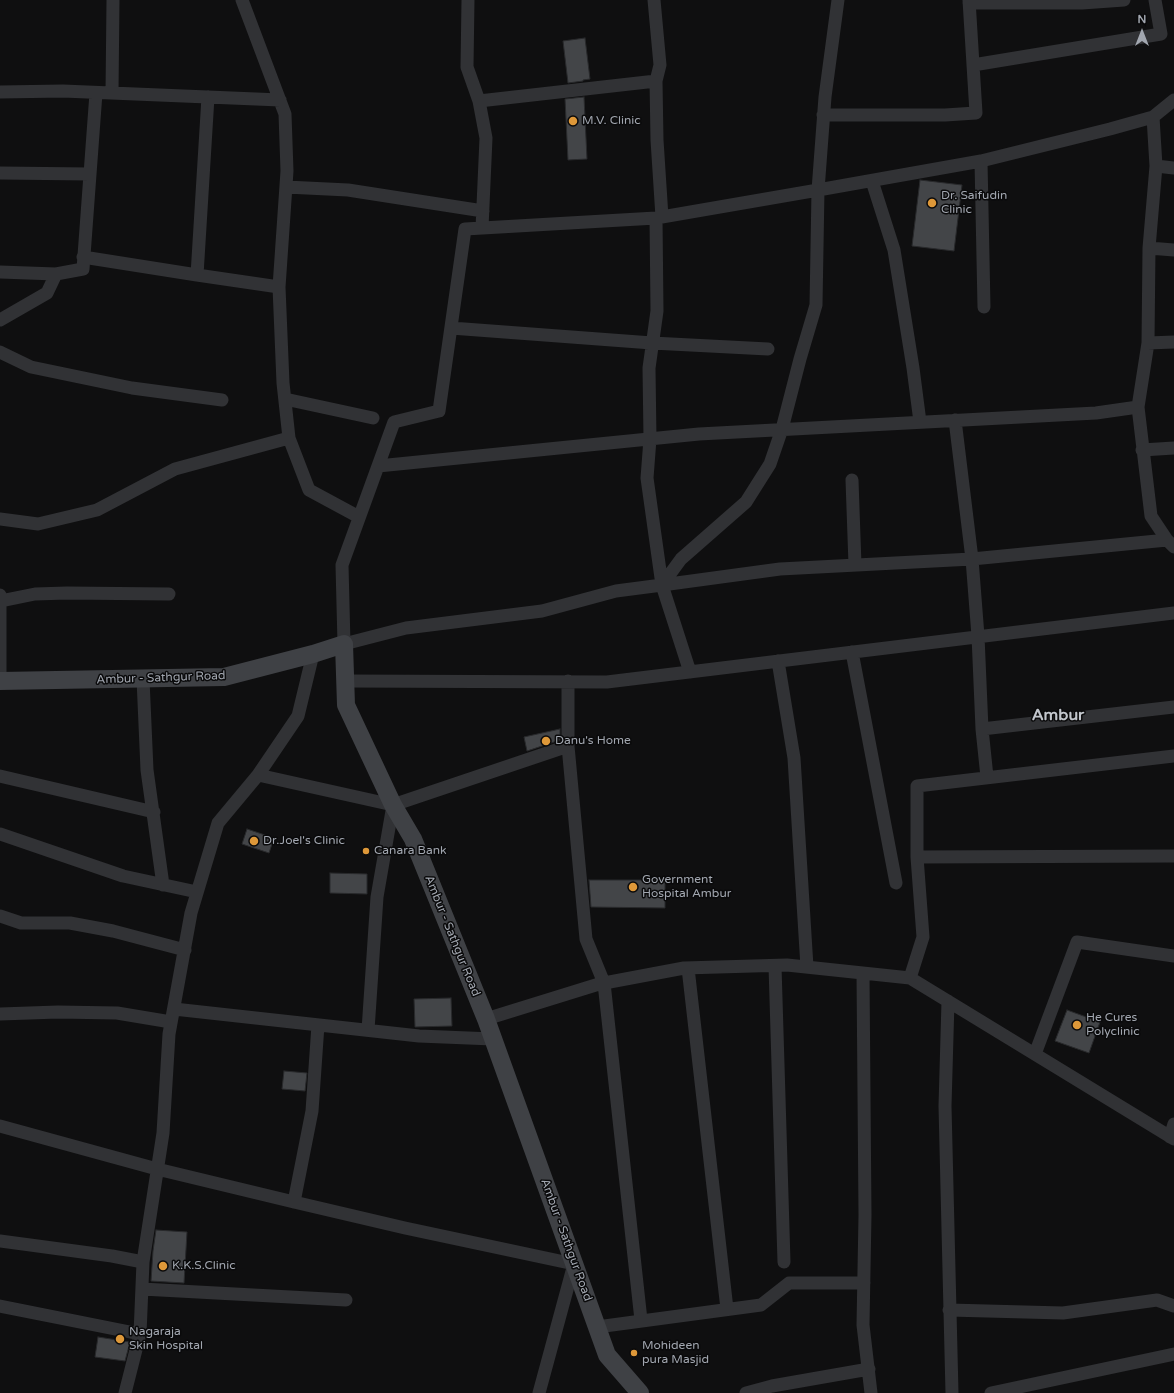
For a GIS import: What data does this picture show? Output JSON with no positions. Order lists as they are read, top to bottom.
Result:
{
  "streets": {
    "main road": ["Ambur - Sathgur Road"]
  },
  "districts": ["Ambur"],
  "places": [
    "M.V. Clinic",
    "Dr. Saifudin Clinic",
    "Danu's Home",
    "Dr.Joel's Clinic",
    "Canara Bank",
    "Government Hospital Ambur",
    "He Cures Polyclinic",
    "K.K.S.Clinic",
    "Nagaraja Skin Hospital",
    "Mohideen pura Masjid"
  ],
  "north": "top"
}
